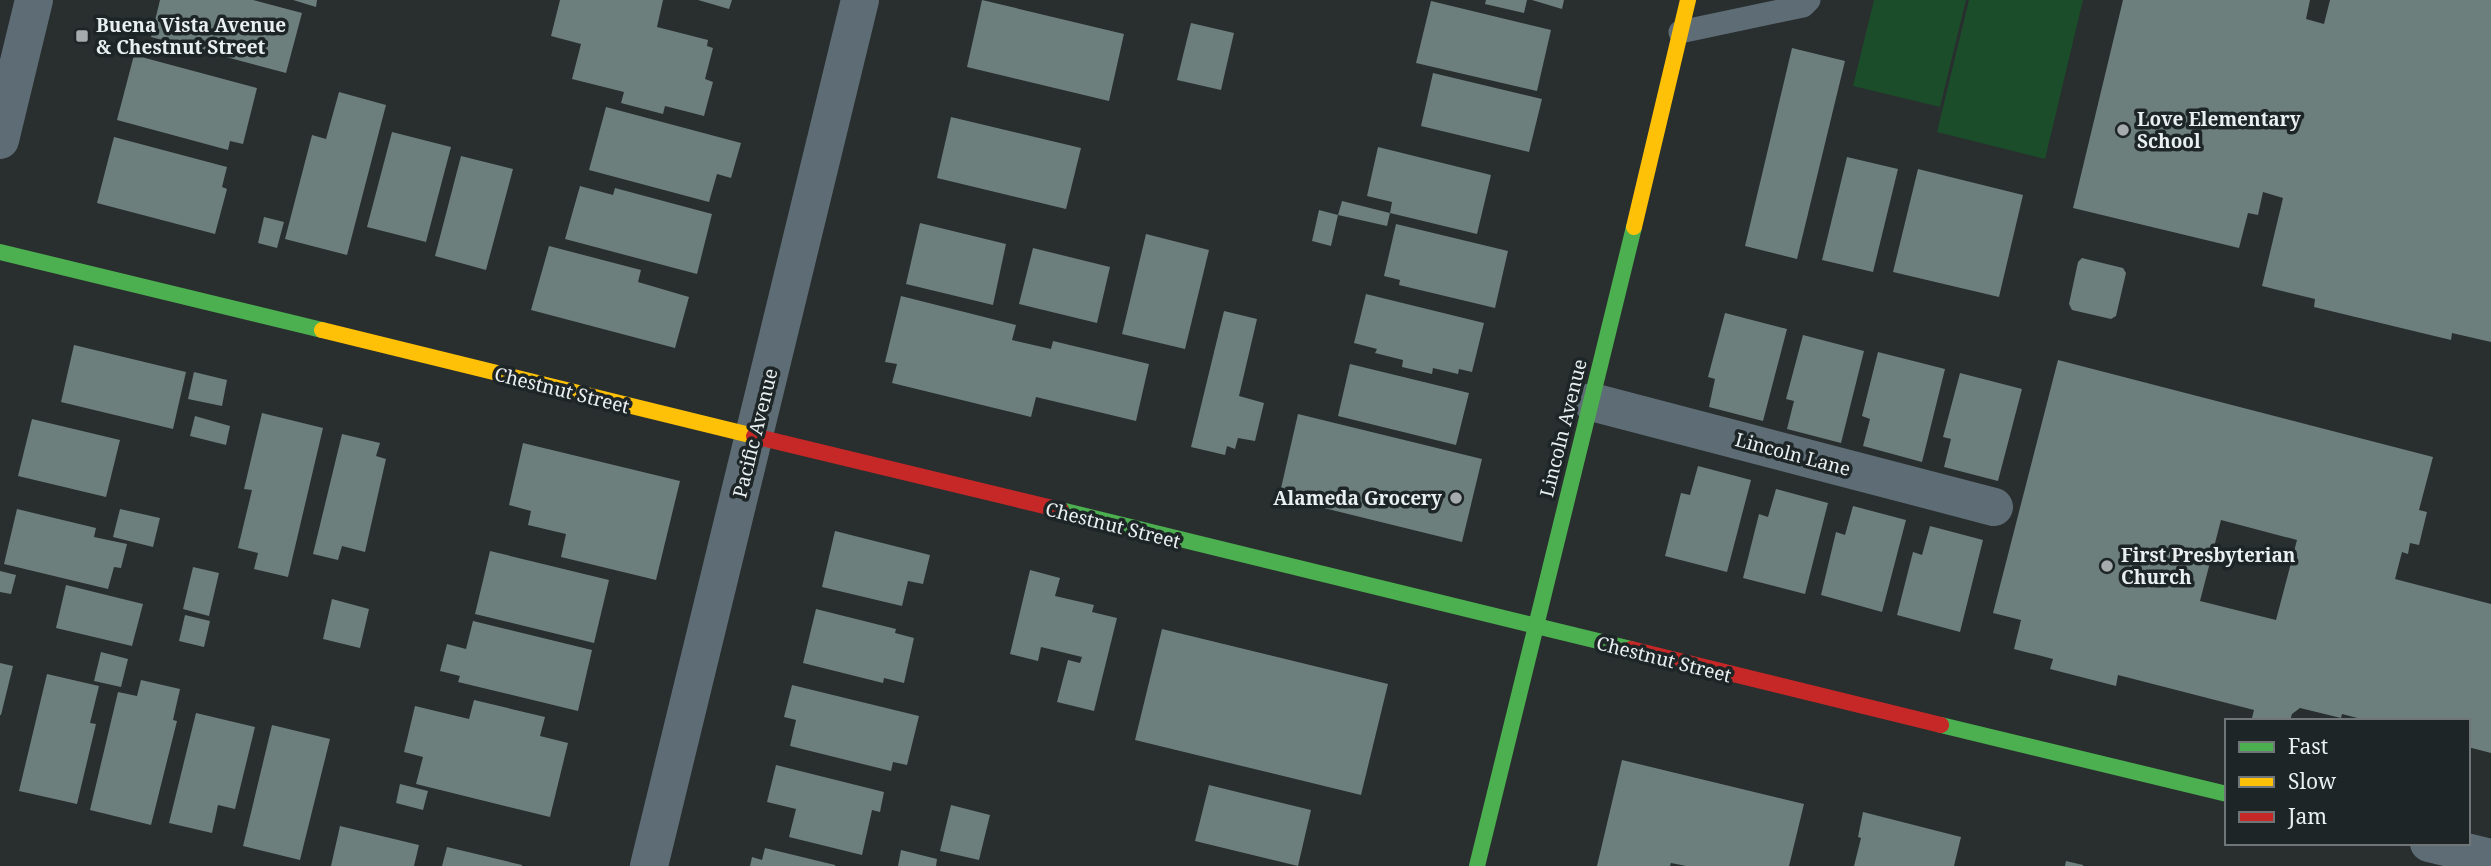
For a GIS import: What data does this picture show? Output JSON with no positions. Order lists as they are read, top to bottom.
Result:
{
  "streets": {
    "street": [
      "Chestnut Street",
      "Lincoln Avenue",
      "Pacific Avenue",
      "Lincoln Lane"
    ]
  },
  "crossings": [
    ["Chestnut Street", "Lincoln Avenue"],
    ["Chestnut Street", "Pacific Avenue"],
    ["Lincoln Avenue", "Lincoln Lane"]
  ],
  "places": {
    "transit": ["Buena Vista Avenue & Chestnut Street"],
    "other": ["Love Elementary School", "Alameda Grocery", "First Presbyterian Church"]
  },
  "legend": ["Fast", "Slow", "Jam"]
}
